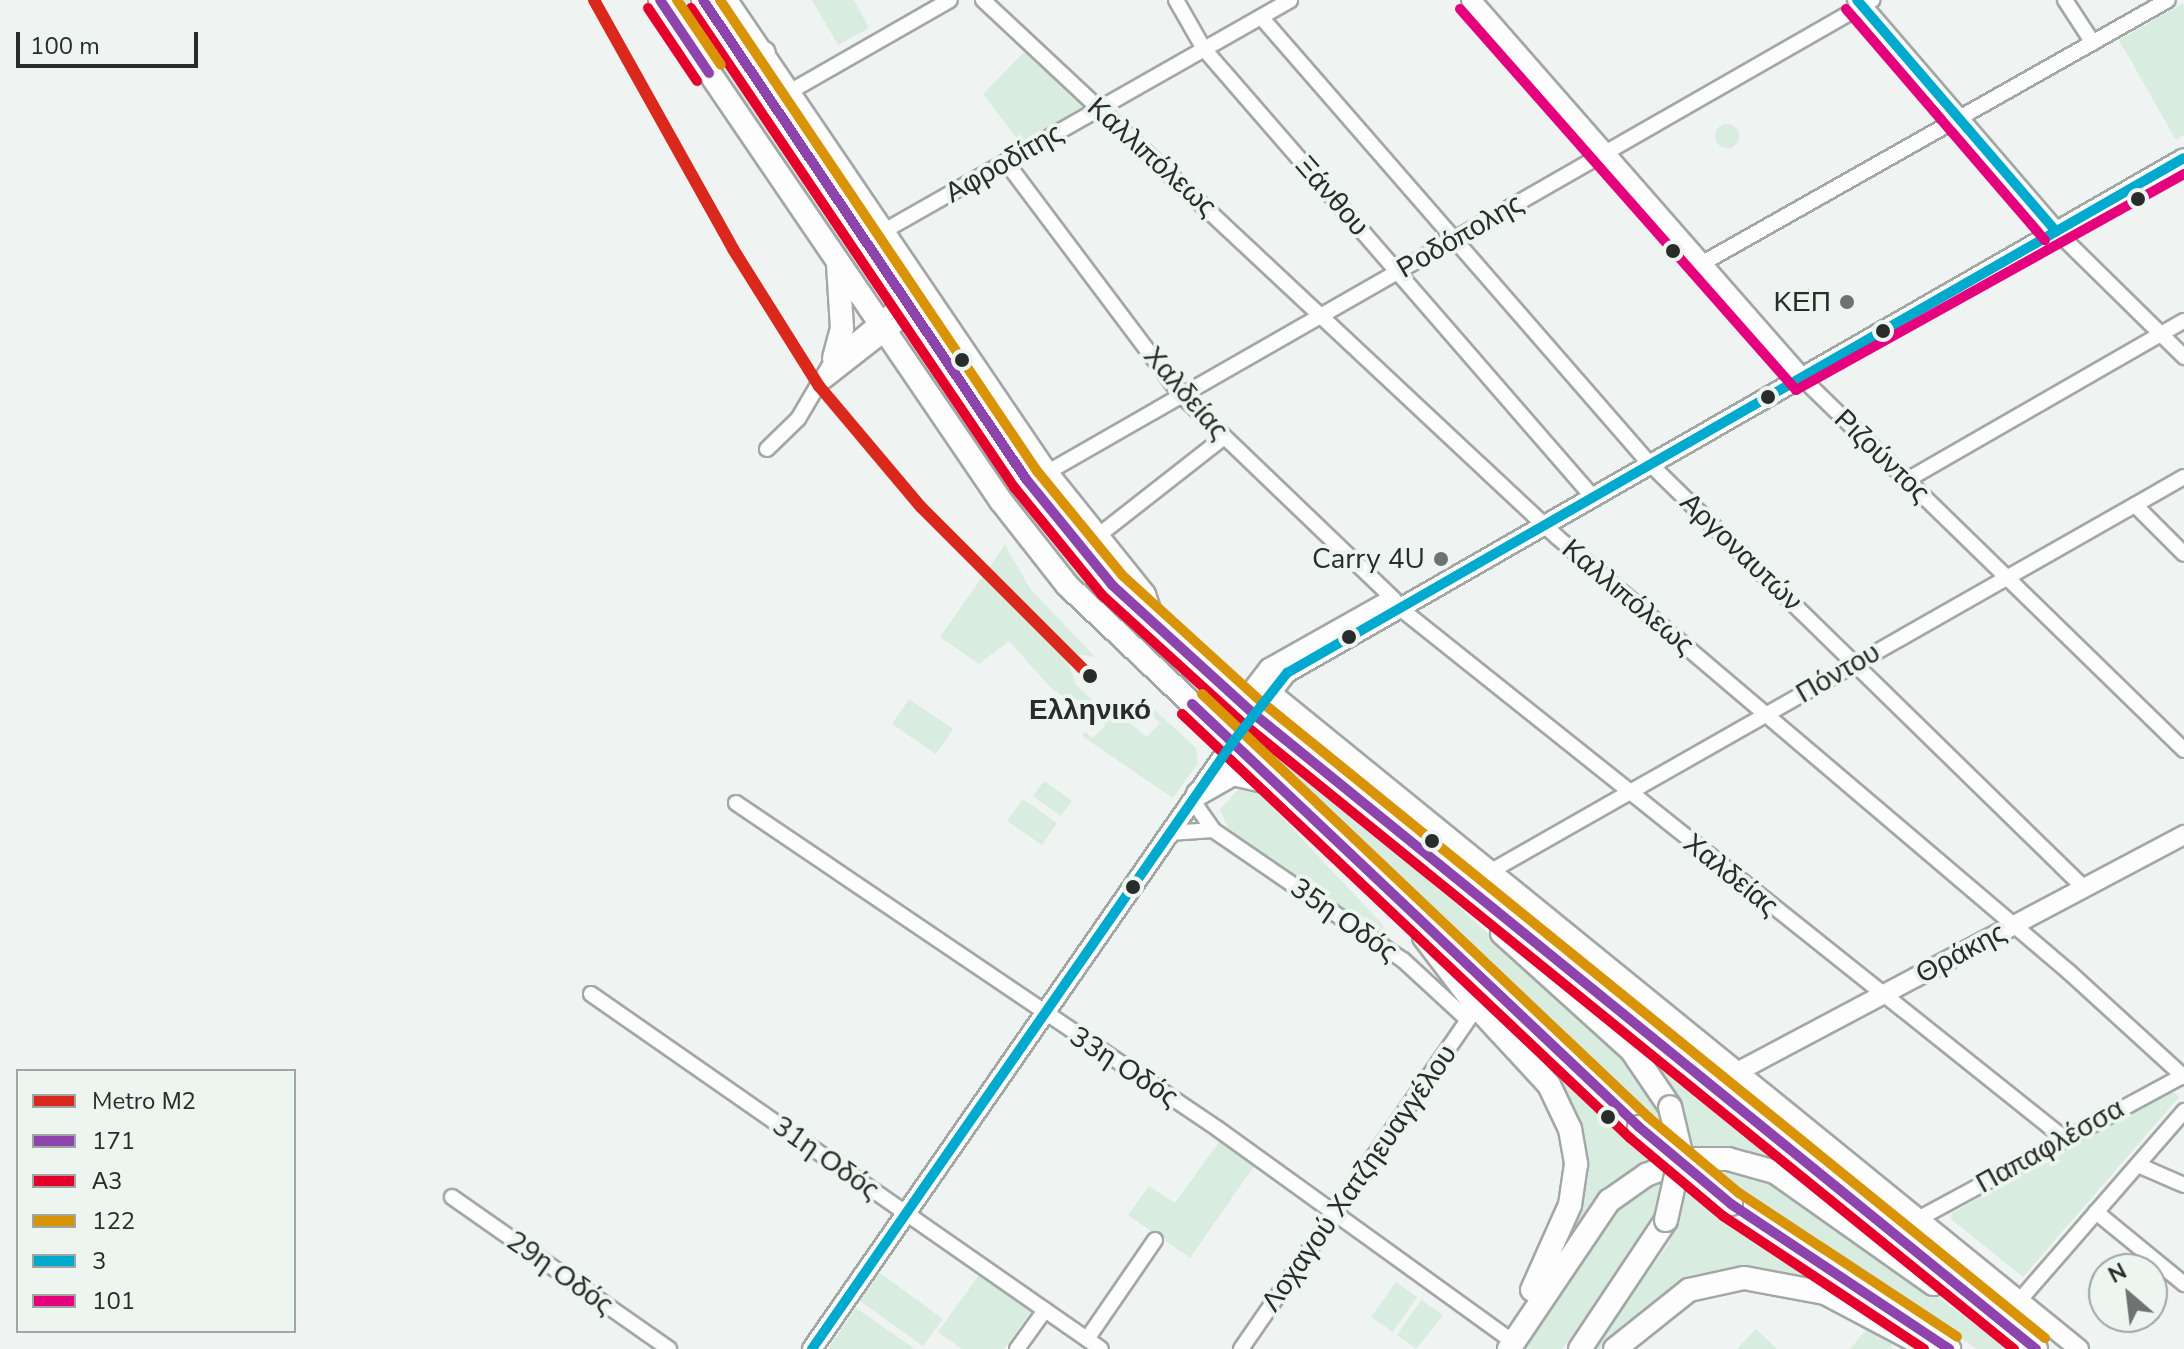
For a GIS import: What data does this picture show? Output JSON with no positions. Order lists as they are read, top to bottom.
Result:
{
  "streets": {
    "street": [
      "Καλλιπόλεως",
      "Αφροδίτης",
      "Ξάνθου",
      "Ροδόπολης",
      "Χαλδείας",
      "Ριζούντος",
      "Αργοναυτών",
      "Πόντου",
      "35η Οδός",
      "Θράκης",
      "33η Οδός",
      "Παπαφλέσσα",
      "31η Οδός",
      "Λοχαγού Χατζηευαγγέλου",
      "29η Οδός"
    ]
  },
  "crossings": [
    ["Καλλιπόλεως", "Αφροδίτης"],
    ["Καλλιπόλεως", "Ροδόπολης"],
    ["Καλλιπόλεως", "Πόντου"],
    ["Καλλιπόλεως", "Θράκης"],
    ["Καλλιπόλεως", "Παπαφλέσσα"],
    ["Αφροδίτης", "Ξάνθου"],
    ["Αφροδίτης", "Χαλδείας"],
    ["Αφροδίτης", "Αργοναυτών"],
    ["Ξάνθου", "Ροδόπολης"],
    ["Ροδόπολης", "Χαλδείας"],
    ["Ροδόπολης", "Ριζούντος"],
    ["Ροδόπολης", "Αργοναυτών"],
    ["Χαλδείας", "Πόντου"],
    ["Χαλδείας", "Θράκης"],
    ["Χαλδείας", "Παπαφλέσσα"],
    ["Ριζούντος", "Πόντου"],
    ["Αργοναυτών", "Πόντου"],
    ["Αργοναυτών", "Θράκης"],
    ["35η Οδός", "Λοχαγού Χατζηευαγγέλου"],
    ["33η Οδός", "Λοχαγού Χατζηευαγγέλου"]
  ],
  "places": ["ΚΕΠ", "Carry 4U", "Ελληνικό"],
  "lines": [
    "metro line Μ2",
    "transit line 171",
    "transit line 122",
    "transit line 3",
    "transit line Α3",
    "transit line 101"
  ],
  "legend": [
    "Metro Μ2",
    "171",
    "Α3",
    "122",
    "3",
    "101"
  ],
  "scale_bar": "100 m",
  "north": "top left"
}
